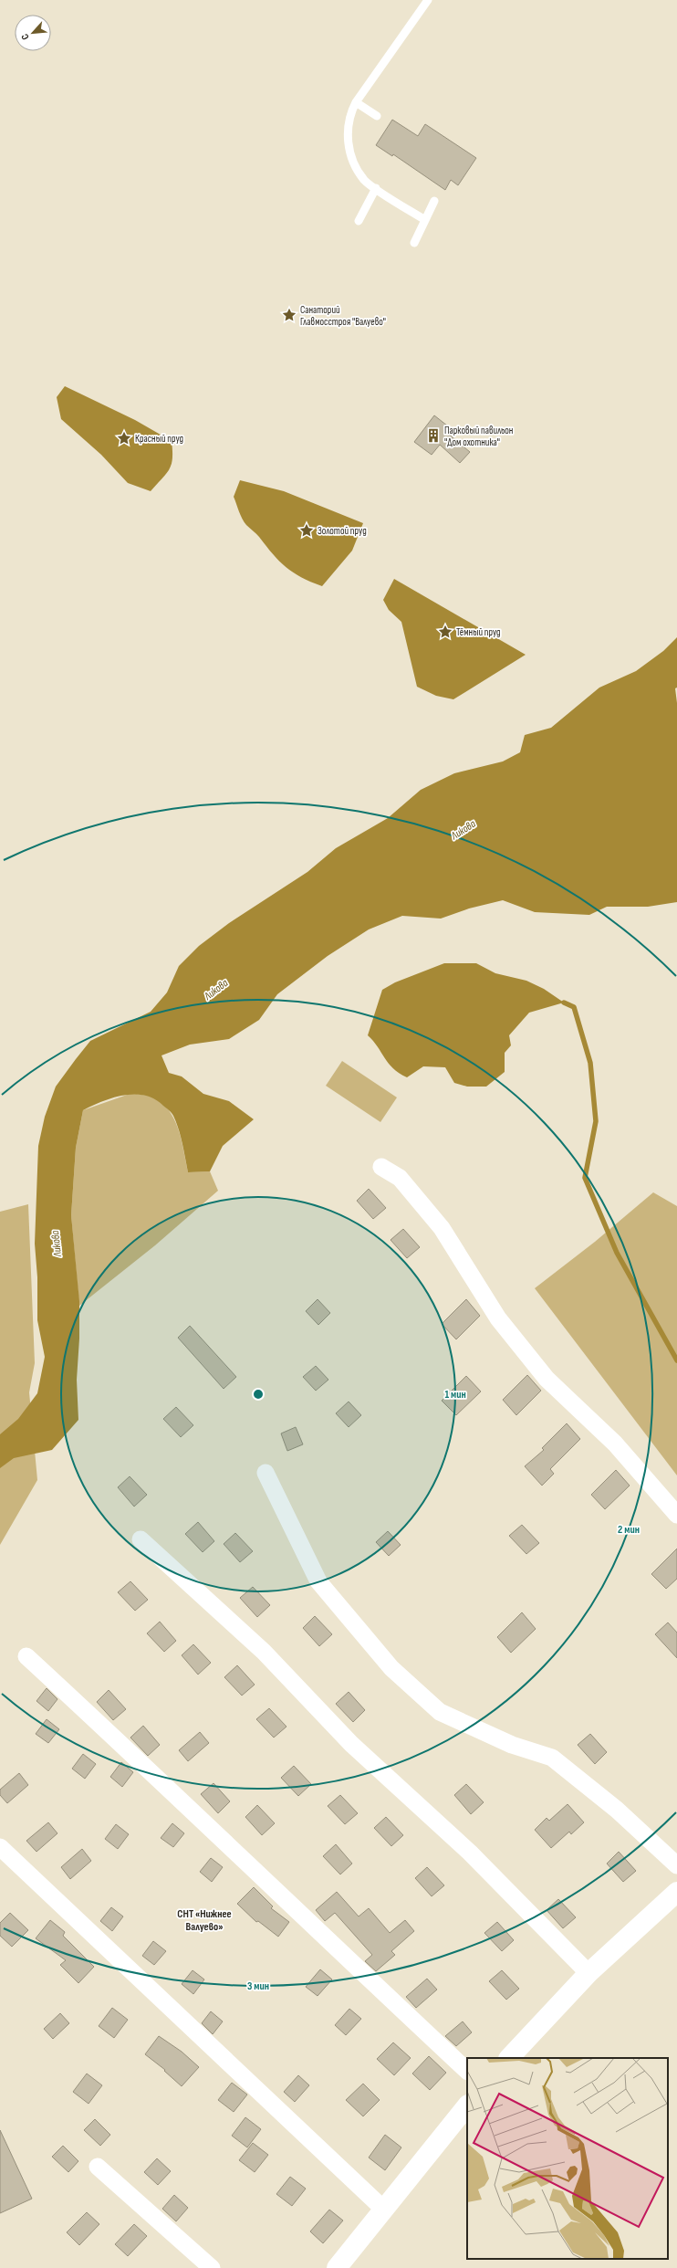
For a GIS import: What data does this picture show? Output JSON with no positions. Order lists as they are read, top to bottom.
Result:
{
  "districts": ["СНТ «Нижнее Валуево»"],
  "water": ["Ликова"],
  "places": {
    "place": [
      "Санаторий Главмосстроя \"Валуево\"",
      "Красный пруд",
      "Золотой пруд",
      "Тёмный пруд"
    ],
    "building": ["Парковый павильон \"Дом охотника\""]
  },
  "north": "bottom left",
  "rings": ["1 мин", "2 мин", "3 мин"]
}
